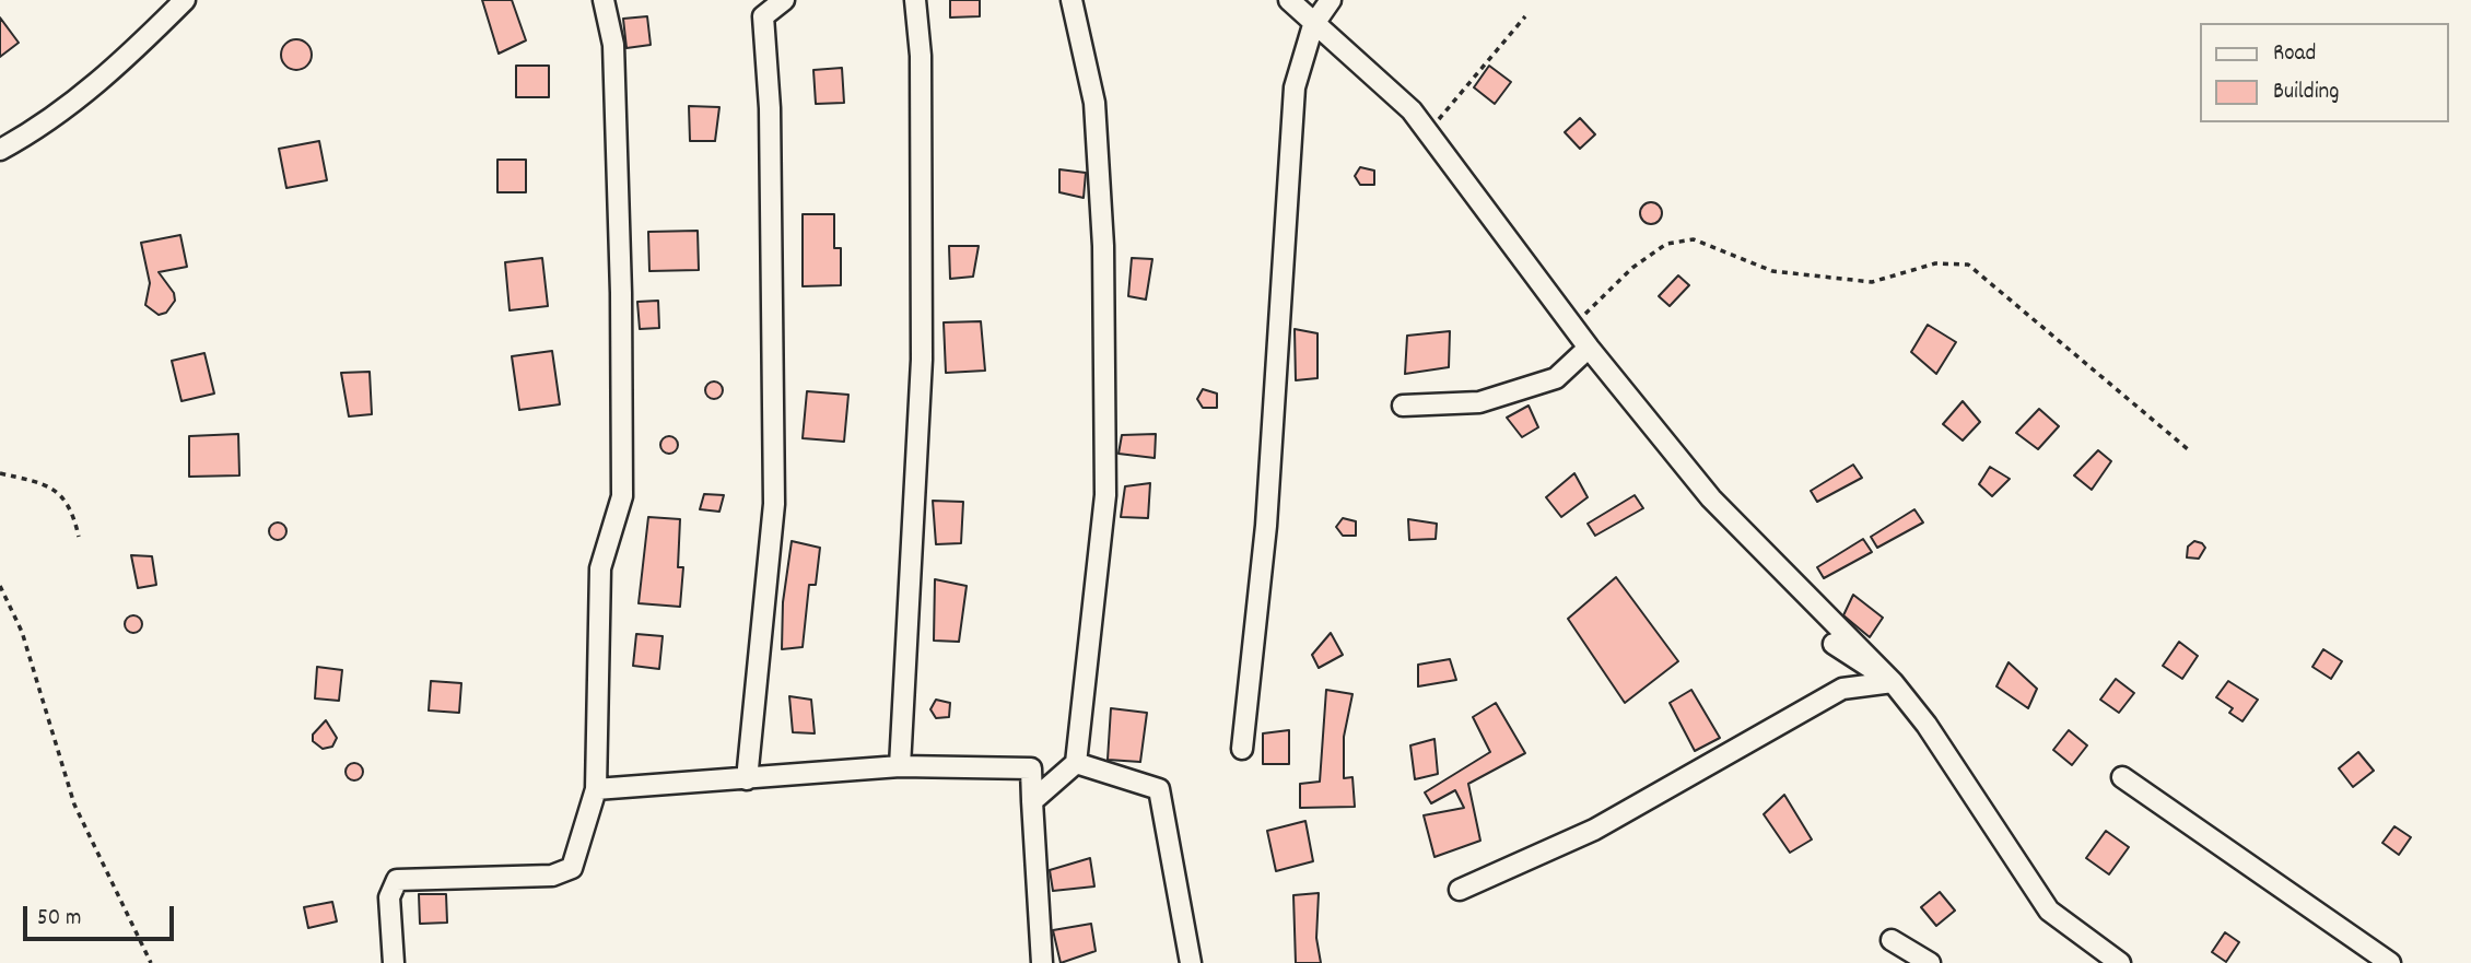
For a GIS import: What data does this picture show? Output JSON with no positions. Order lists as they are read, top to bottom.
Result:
{
  "legend": ["Road", "Building"],
  "scale_bar": "50 m"
}
